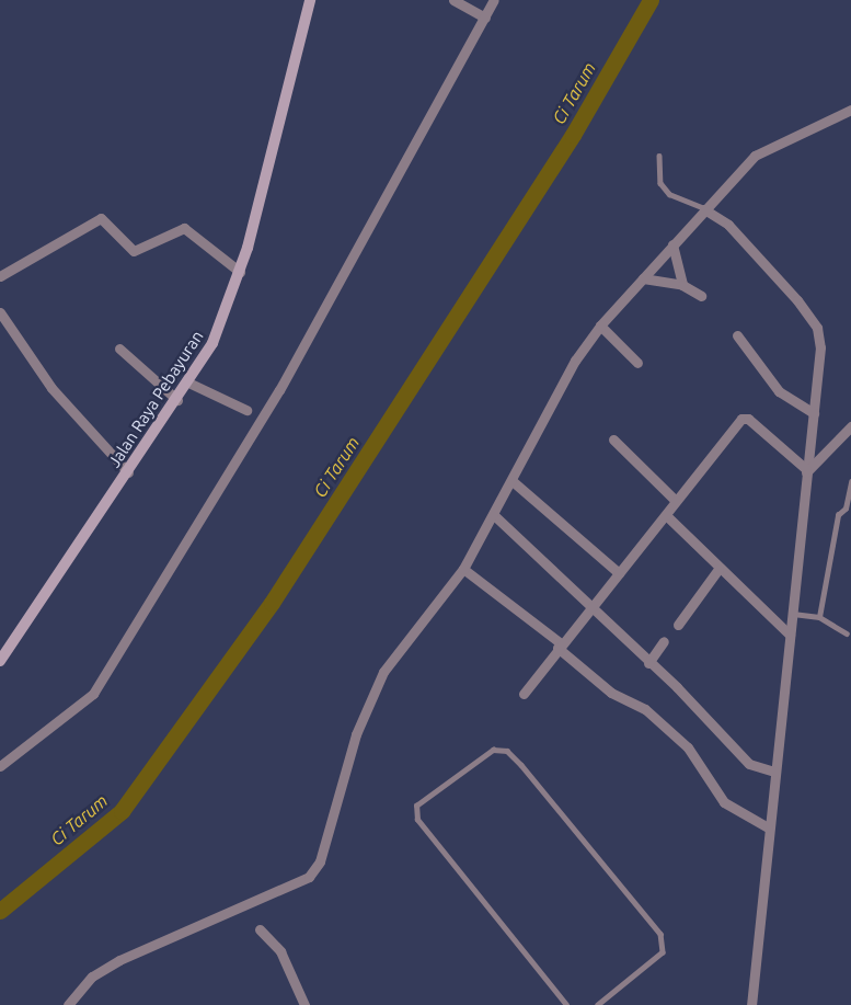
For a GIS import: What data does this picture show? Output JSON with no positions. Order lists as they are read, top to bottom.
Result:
{
  "streets": {
    "main road": ["Jalan Raya Pebayuran"]
  },
  "water": ["Ci Tarum"]
}
